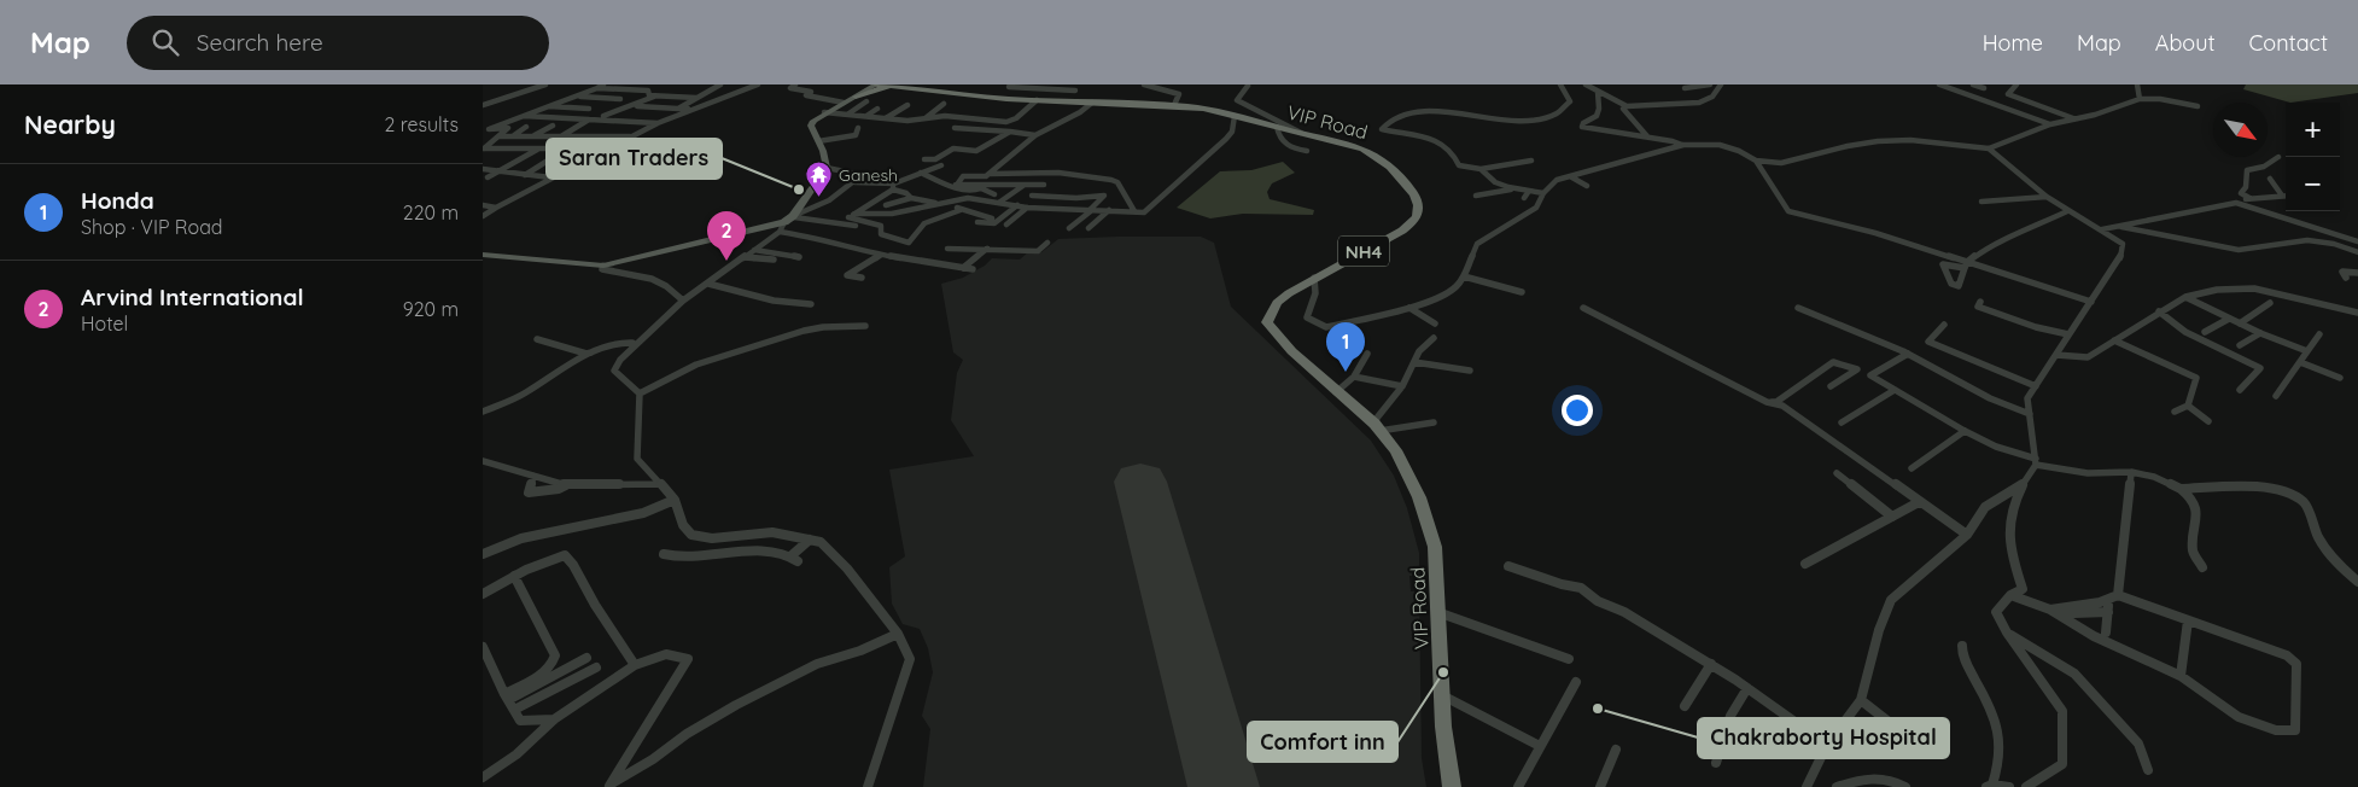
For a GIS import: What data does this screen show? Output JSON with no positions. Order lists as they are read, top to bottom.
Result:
{
  "streets": {
    "highway": ["VIP Road", "NH4"]
  },
  "places": {
    "other": ["Saran Traders", "Comfort inn", "Chakraborty Hospital"],
    "temple": ["Ganesh"]
  },
  "north": "bottom right",
  "page": {
    "header": "Map",
    "search": "Search here",
    "nav": [
      "Home",
      "Map",
      "About",
      "Contact"
    ],
    "heading": ["Nearby", "2 results"],
    "map_buttons": ["+", "−"],
    "list": [
      {
        "mark": "1",
        "name": "Honda",
        "note": "Shop · VIP Road",
        "value": "220 m"
      },
      {
        "mark": "2",
        "name": "Arvind International",
        "note": "Hotel",
        "value": "920 m"
      }
    ],
    "pins": ["2", "1"]
  }
}
